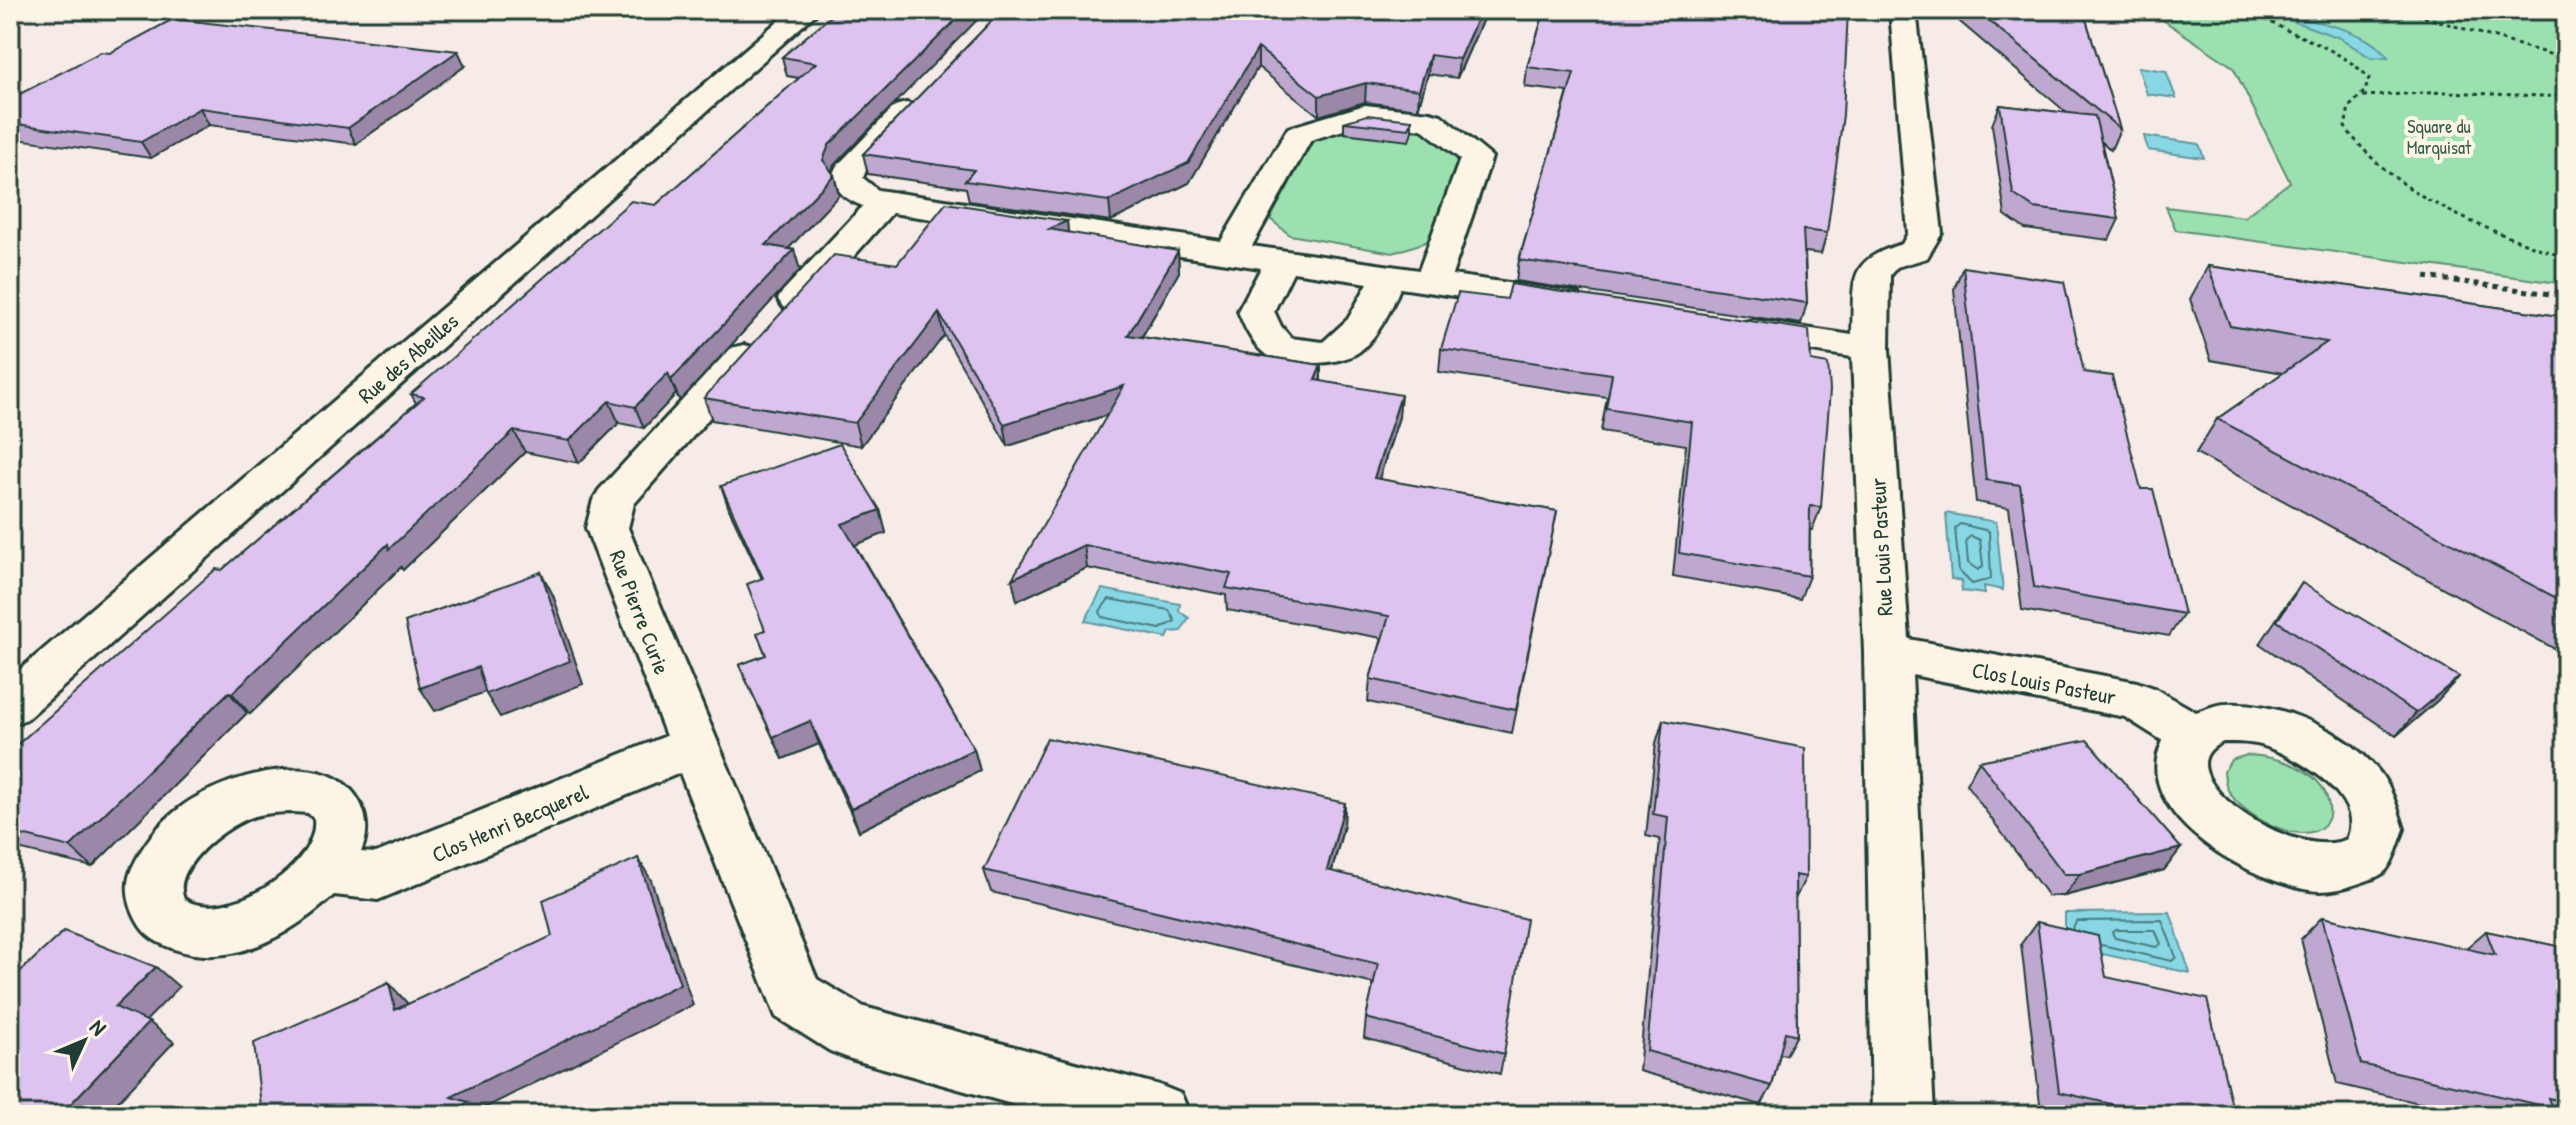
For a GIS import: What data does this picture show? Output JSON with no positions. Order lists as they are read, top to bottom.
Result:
{
  "streets": {
    "street": [
      "Rue des Abeilles",
      "Rue Louis Pasteur",
      "Rue Pierre Curie",
      "Clos Louis Pasteur",
      "Clos Henri Becquerel"
    ]
  },
  "crossings": [
    ["Rue Louis Pasteur", "Clos Louis Pasteur"],
    ["Rue Pierre Curie", "Clos Henri Becquerel"]
  ],
  "parks": ["Square du Marquisat"],
  "north": "top right"
}
